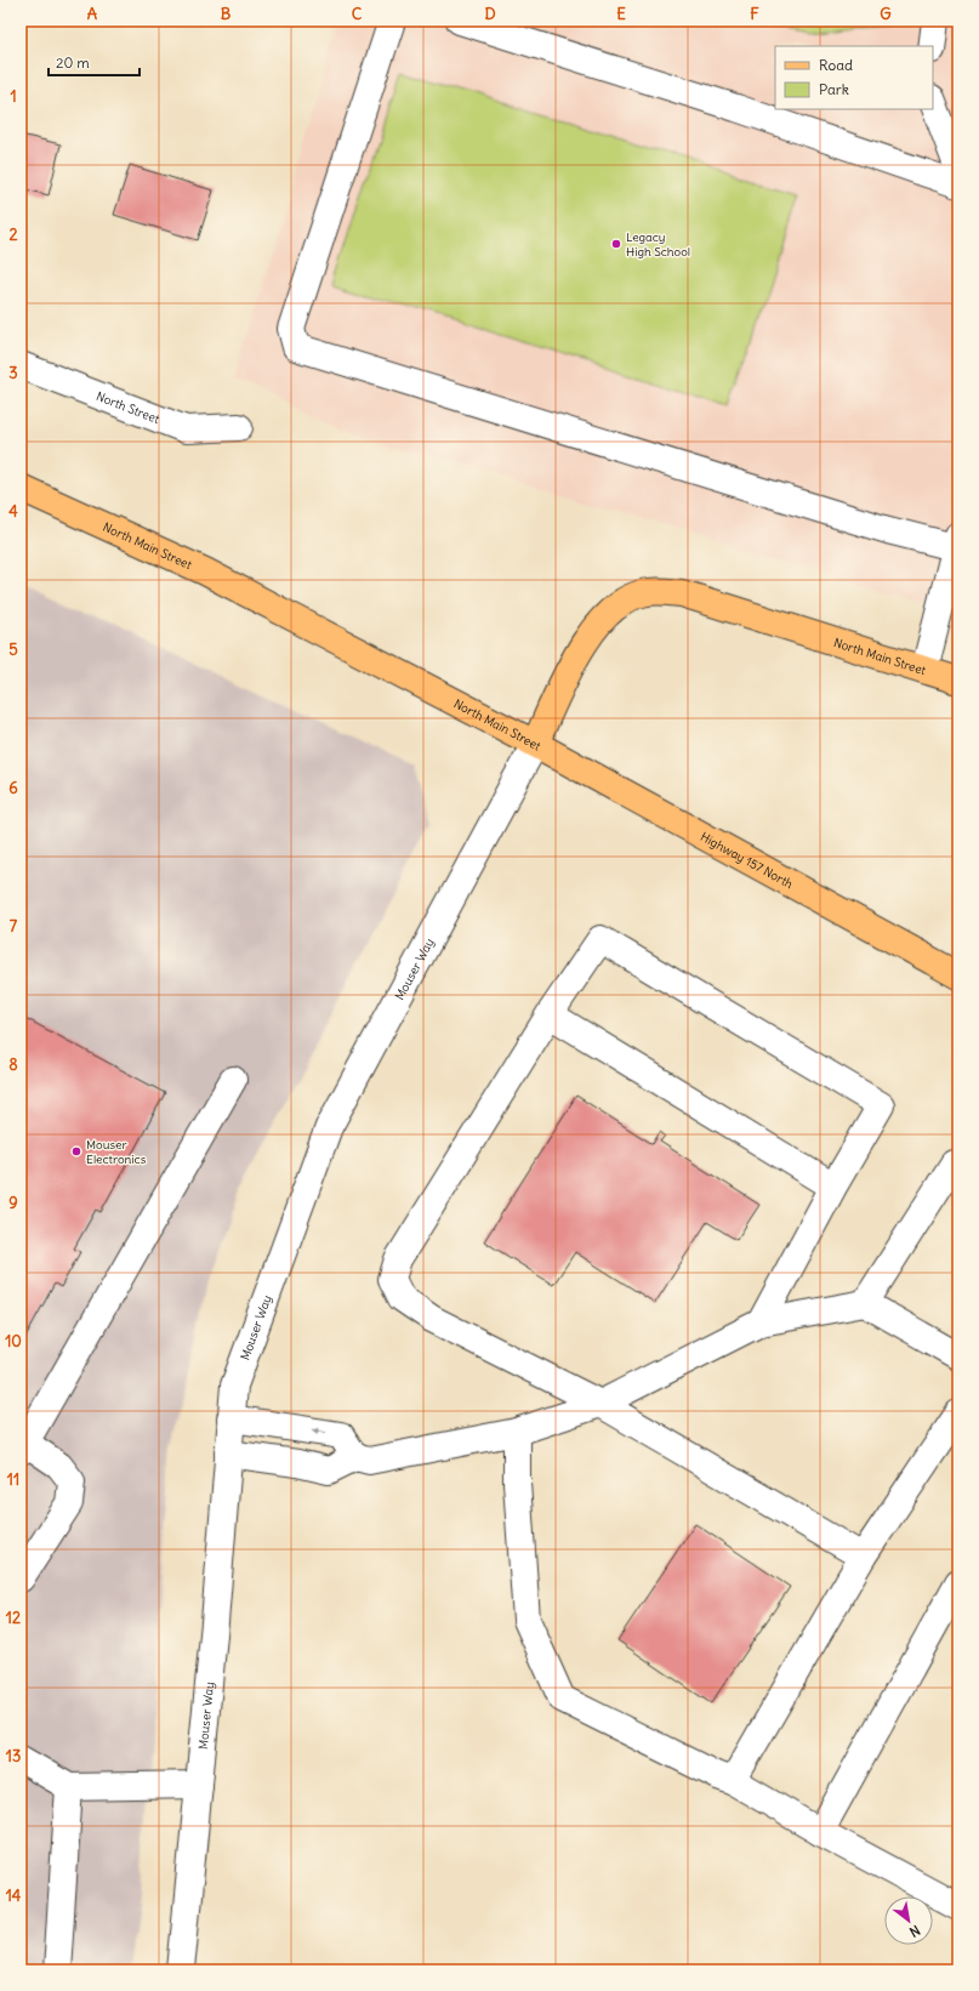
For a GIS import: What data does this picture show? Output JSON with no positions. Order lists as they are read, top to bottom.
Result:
{
  "streets": {
    "main road": ["North Main Street", "Highway 157 North"],
    "street": ["North Street", "Mouser Way"]
  },
  "crossings": [
    ["North Main Street", "Highway 157 North"],
    ["North Main Street", "Mouser Way"],
    ["Highway 157 North", "Mouser Way"]
  ],
  "places": ["Legacy High School", "Mouser Electronics"],
  "legend": ["Road", "Park"],
  "scale_bar": "20 m",
  "north": "bottom right",
  "grid": {
    "columns": [
      "A",
      "B",
      "C",
      "D",
      "E",
      "F",
      "G"
    ],
    "rows": [
      "1",
      "2",
      "3",
      "4",
      "5",
      "6",
      "7",
      "8",
      "9",
      "10",
      "11",
      "12",
      "13",
      "14"
    ]
  }
}
